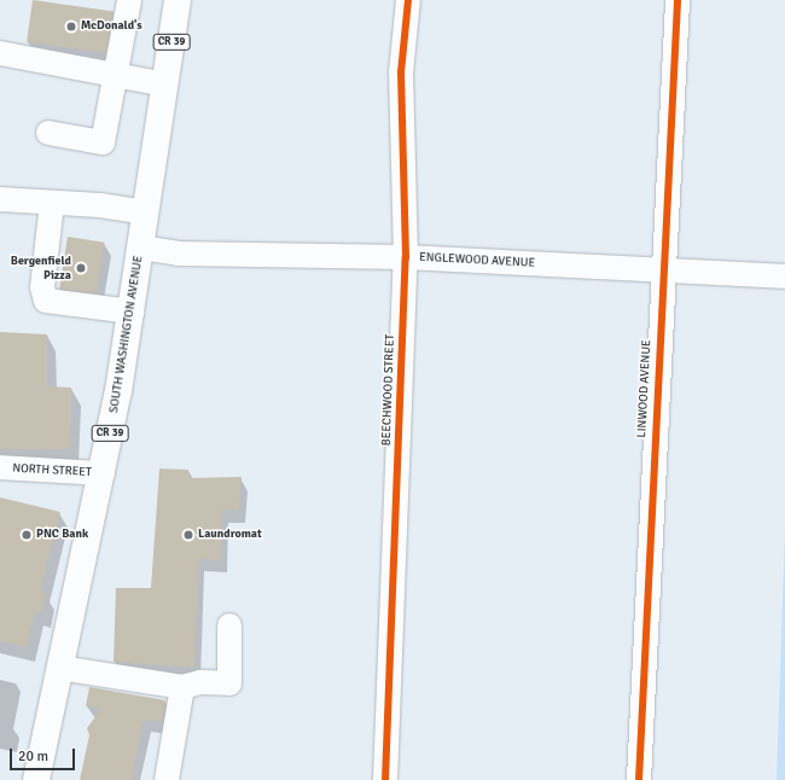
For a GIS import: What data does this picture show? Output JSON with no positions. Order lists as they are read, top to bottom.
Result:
{
  "streets": {
    "main road": ["CR 39", "SOUTH WASHINGTON AVENUE"],
    "street": [
      "ENGLEWOOD AVENUE",
      "LINWOOD AVENUE",
      "BEECHWOOD STREET",
      "NORTH STREET"
    ]
  },
  "crossings": [
    ["ENGLEWOOD AVENUE", "SOUTH WASHINGTON AVENUE"],
    ["ENGLEWOOD AVENUE", "LINWOOD AVENUE"],
    ["ENGLEWOOD AVENUE", "BEECHWOOD STREET"],
    ["SOUTH WASHINGTON AVENUE", "NORTH STREET"]
  ],
  "places": [
    "McDonald's",
    "Bergenfield Pizza",
    "PNC Bank",
    "Laundromat"
  ],
  "scale_bar": "20 m"
}
